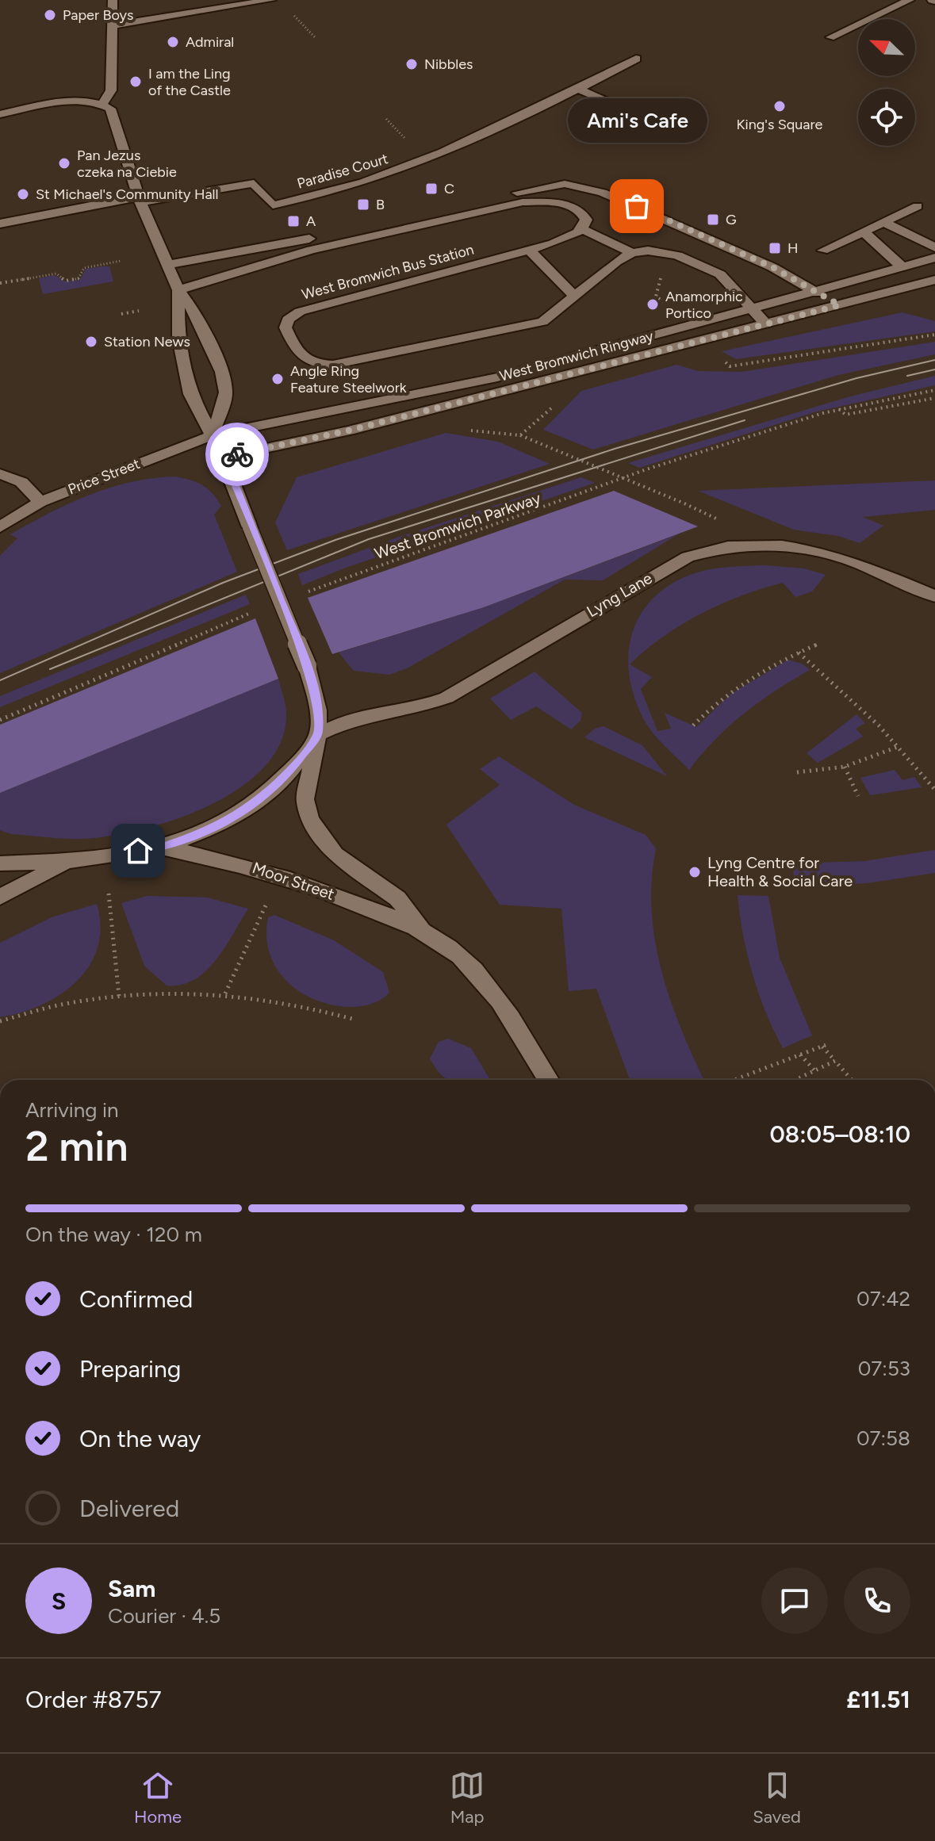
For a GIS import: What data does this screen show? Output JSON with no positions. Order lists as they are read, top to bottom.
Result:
{
  "streets": {
    "street": [
      "Paradise Court",
      "West Bromwich Bus Station",
      "West Bromwich Ringway",
      "Price Street",
      "Lyng Lane",
      "Moor Street"
    ],
    "path": ["West Bromwich Parkway"]
  },
  "crossings": [
    ["West Bromwich Ringway", "Price Street"],
    ["West Bromwich Ringway", "Moor Street"],
    ["Price Street", "Moor Street"],
    ["Lyng Lane", "Moor Street"]
  ],
  "places": {
    "other": [
      "Paper Boys",
      "Admiral",
      "Nibbles",
      "I am the Ling of the Castle",
      "King's Square",
      "Pan Jezus czeka na Ciebie",
      "St Michael's Community Hall",
      "Ami's Cafe",
      "Anamorphic Portico",
      "Station News",
      "Angle Ring Feature Steelwork",
      "Lyng Centre for Health & Social Care"
    ],
    "transit": [
      "C",
      "B",
      "G",
      "A",
      "H"
    ]
  },
  "north": "top left",
  "page": {
    "bubble": "Ami's Cafe",
    "heading": ["2 min", "Arriving in", "08:05–08:10"],
    "panel": [
      "Sam",
      "Courier · 4.5",
      "Order #8757",
      "£11.51"
    ],
    "bar": "On the way · 120 m",
    "list": [
      ["Confirmed", "07:42"],
      ["Preparing", "07:53"],
      ["On the way", "07:58"],
      "Delivered"
    ],
    "round": "S",
    "tabs": ["Home", "Map", "Saved"]
  }
}
